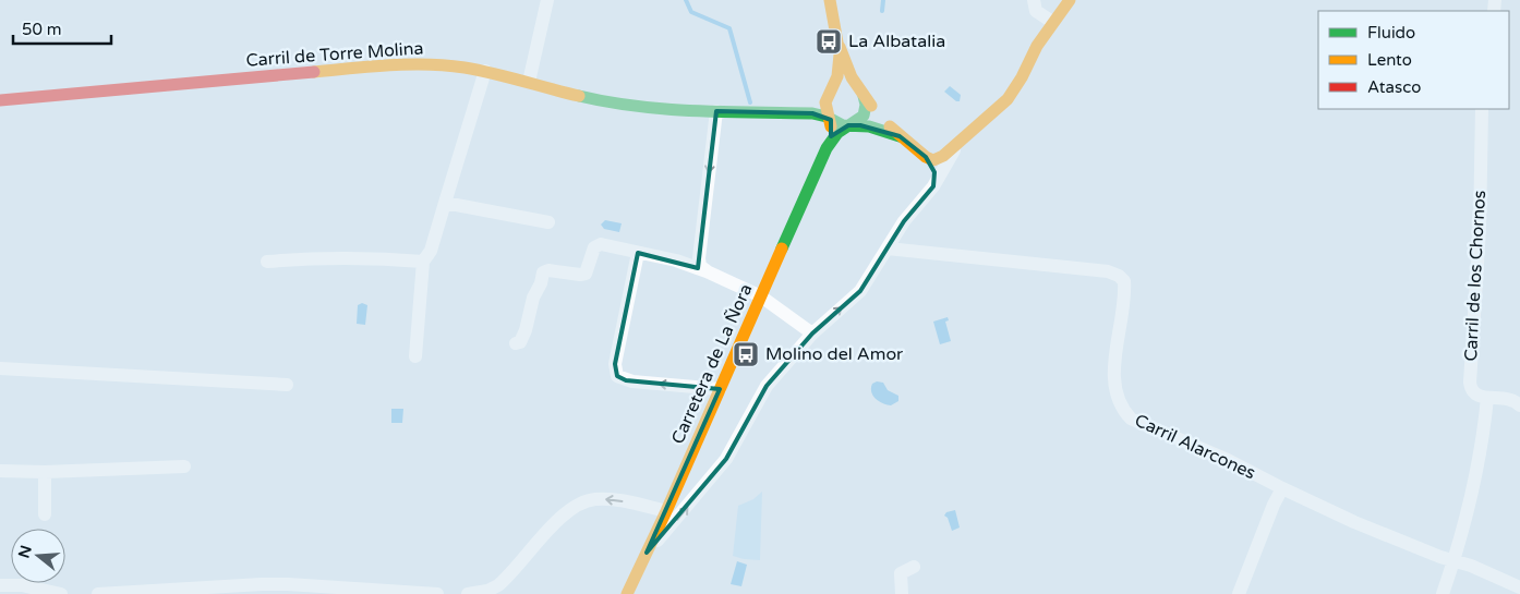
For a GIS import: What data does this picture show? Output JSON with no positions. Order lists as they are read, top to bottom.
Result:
{
  "streets": {
    "street": [
      "Carril de Torre Molina",
      "Carril de los Chornos",
      "Carretera de La Ñora",
      "Carril Alarcones"
    ]
  },
  "places": {
    "bus stop": ["La Albatalia", "Molino del Amor"]
  },
  "legend": ["Fluido", "Lento", "Atasco"],
  "scale_bar": "50 m",
  "north": "left"
}
